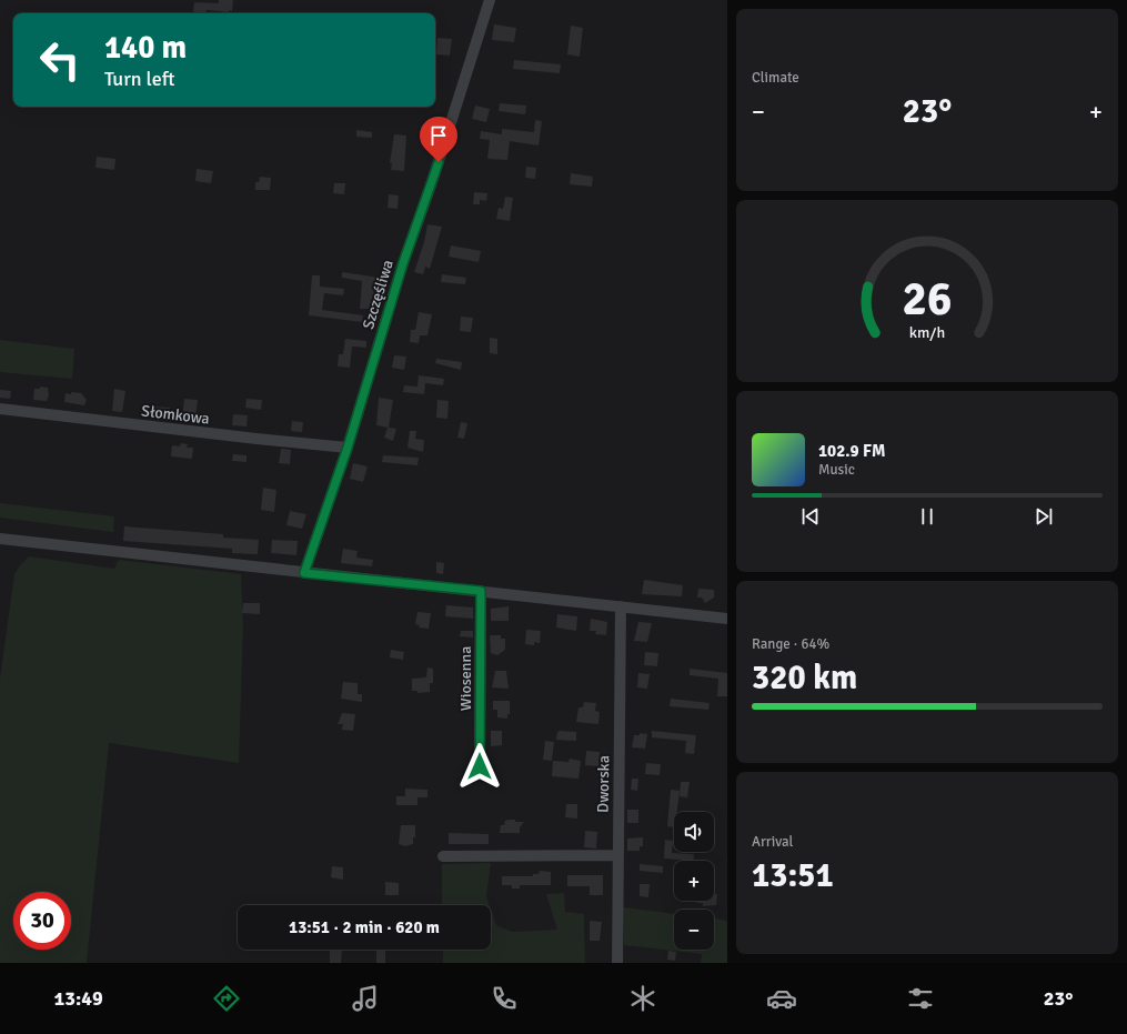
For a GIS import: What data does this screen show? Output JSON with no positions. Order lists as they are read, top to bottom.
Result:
{
  "streets": {
    "street": [
      "Szczęśliwa",
      "Słomkowa",
      "Wiosenna",
      "Dworska"
    ]
  },
  "crossings": [
    ["Szczęśliwa", "Słomkowa"]
  ],
  "page": {
    "tile": [
      "Climate",
      ["Range · 64%", "320 km"],
      ["Arrival", "13:51"]
    ],
    "turn": ["140 m", "Turn left"],
    "heat": ["−", "23°", "+"],
    "song": ["102.9 FM", "Music"],
    "map_buttons": ["+", "−"],
    "limit": "30",
    "trip": "13:51 · 2 min · 620 m",
    "tabs": ["13:49", "23°"],
    "gauge": ["26", "km/h"]
  }
}
